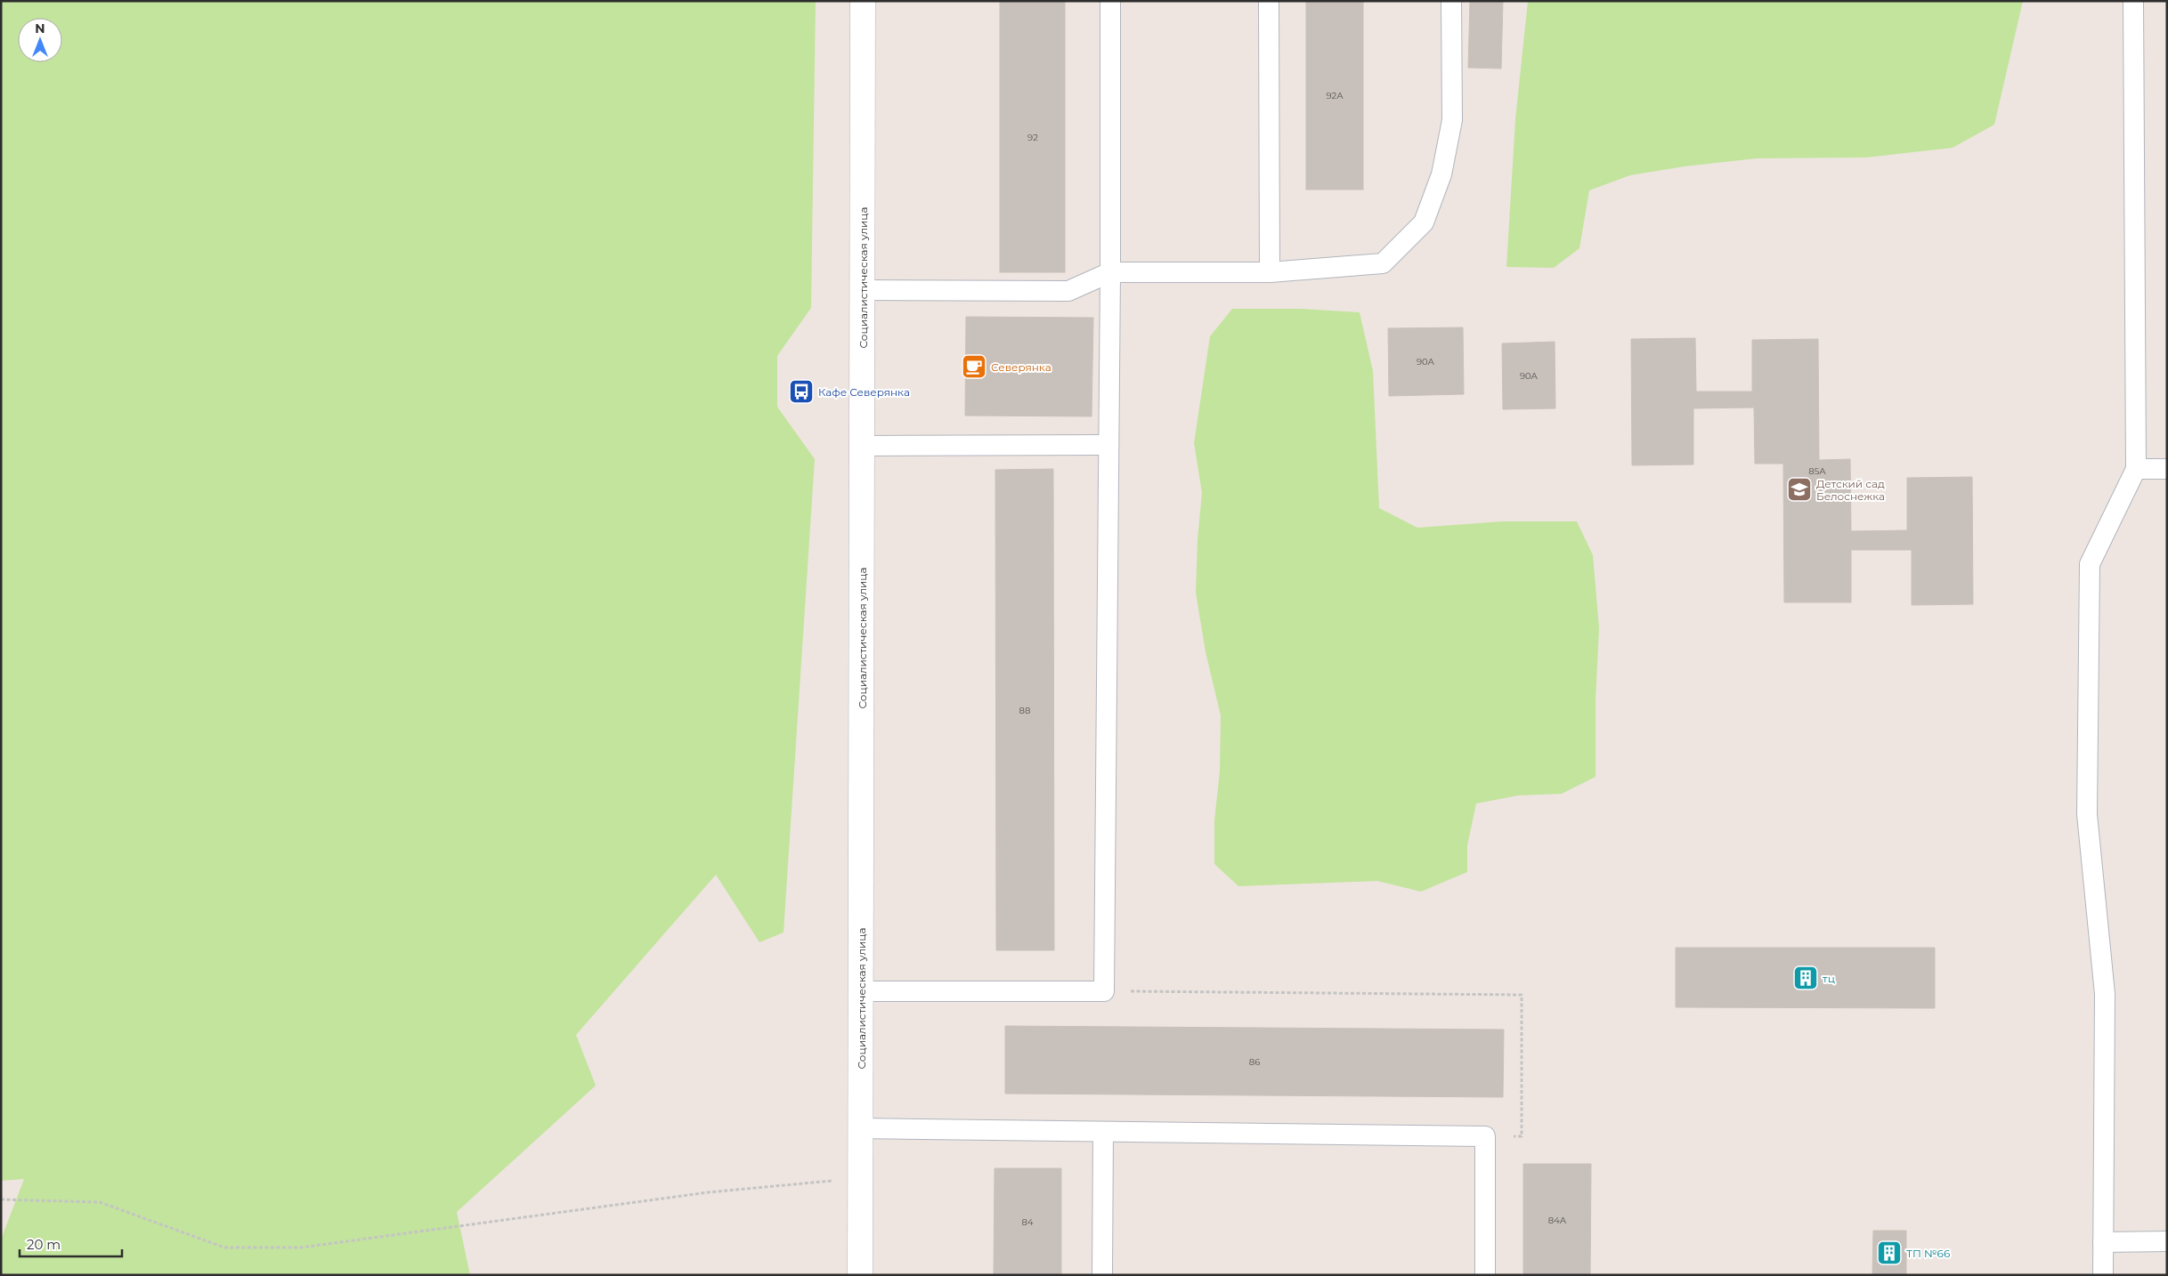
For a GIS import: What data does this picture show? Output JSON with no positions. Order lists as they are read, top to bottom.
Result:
{
  "streets": {
    "main road": ["Социалистическая улица"]
  },
  "places": {
    "cafe": ["Северянка"],
    "bus stop": ["Кафе Северянка"],
    "school or university": ["Детский сад Белоснежка"],
    "building": ["тц", "ТП №66"]
  },
  "house_numbers": [
    "92А",
    "92",
    "90А",
    "90А",
    "85А",
    "88",
    "86",
    "84А",
    "84"
  ],
  "scale_bar": "20 m",
  "north": "top"
}
